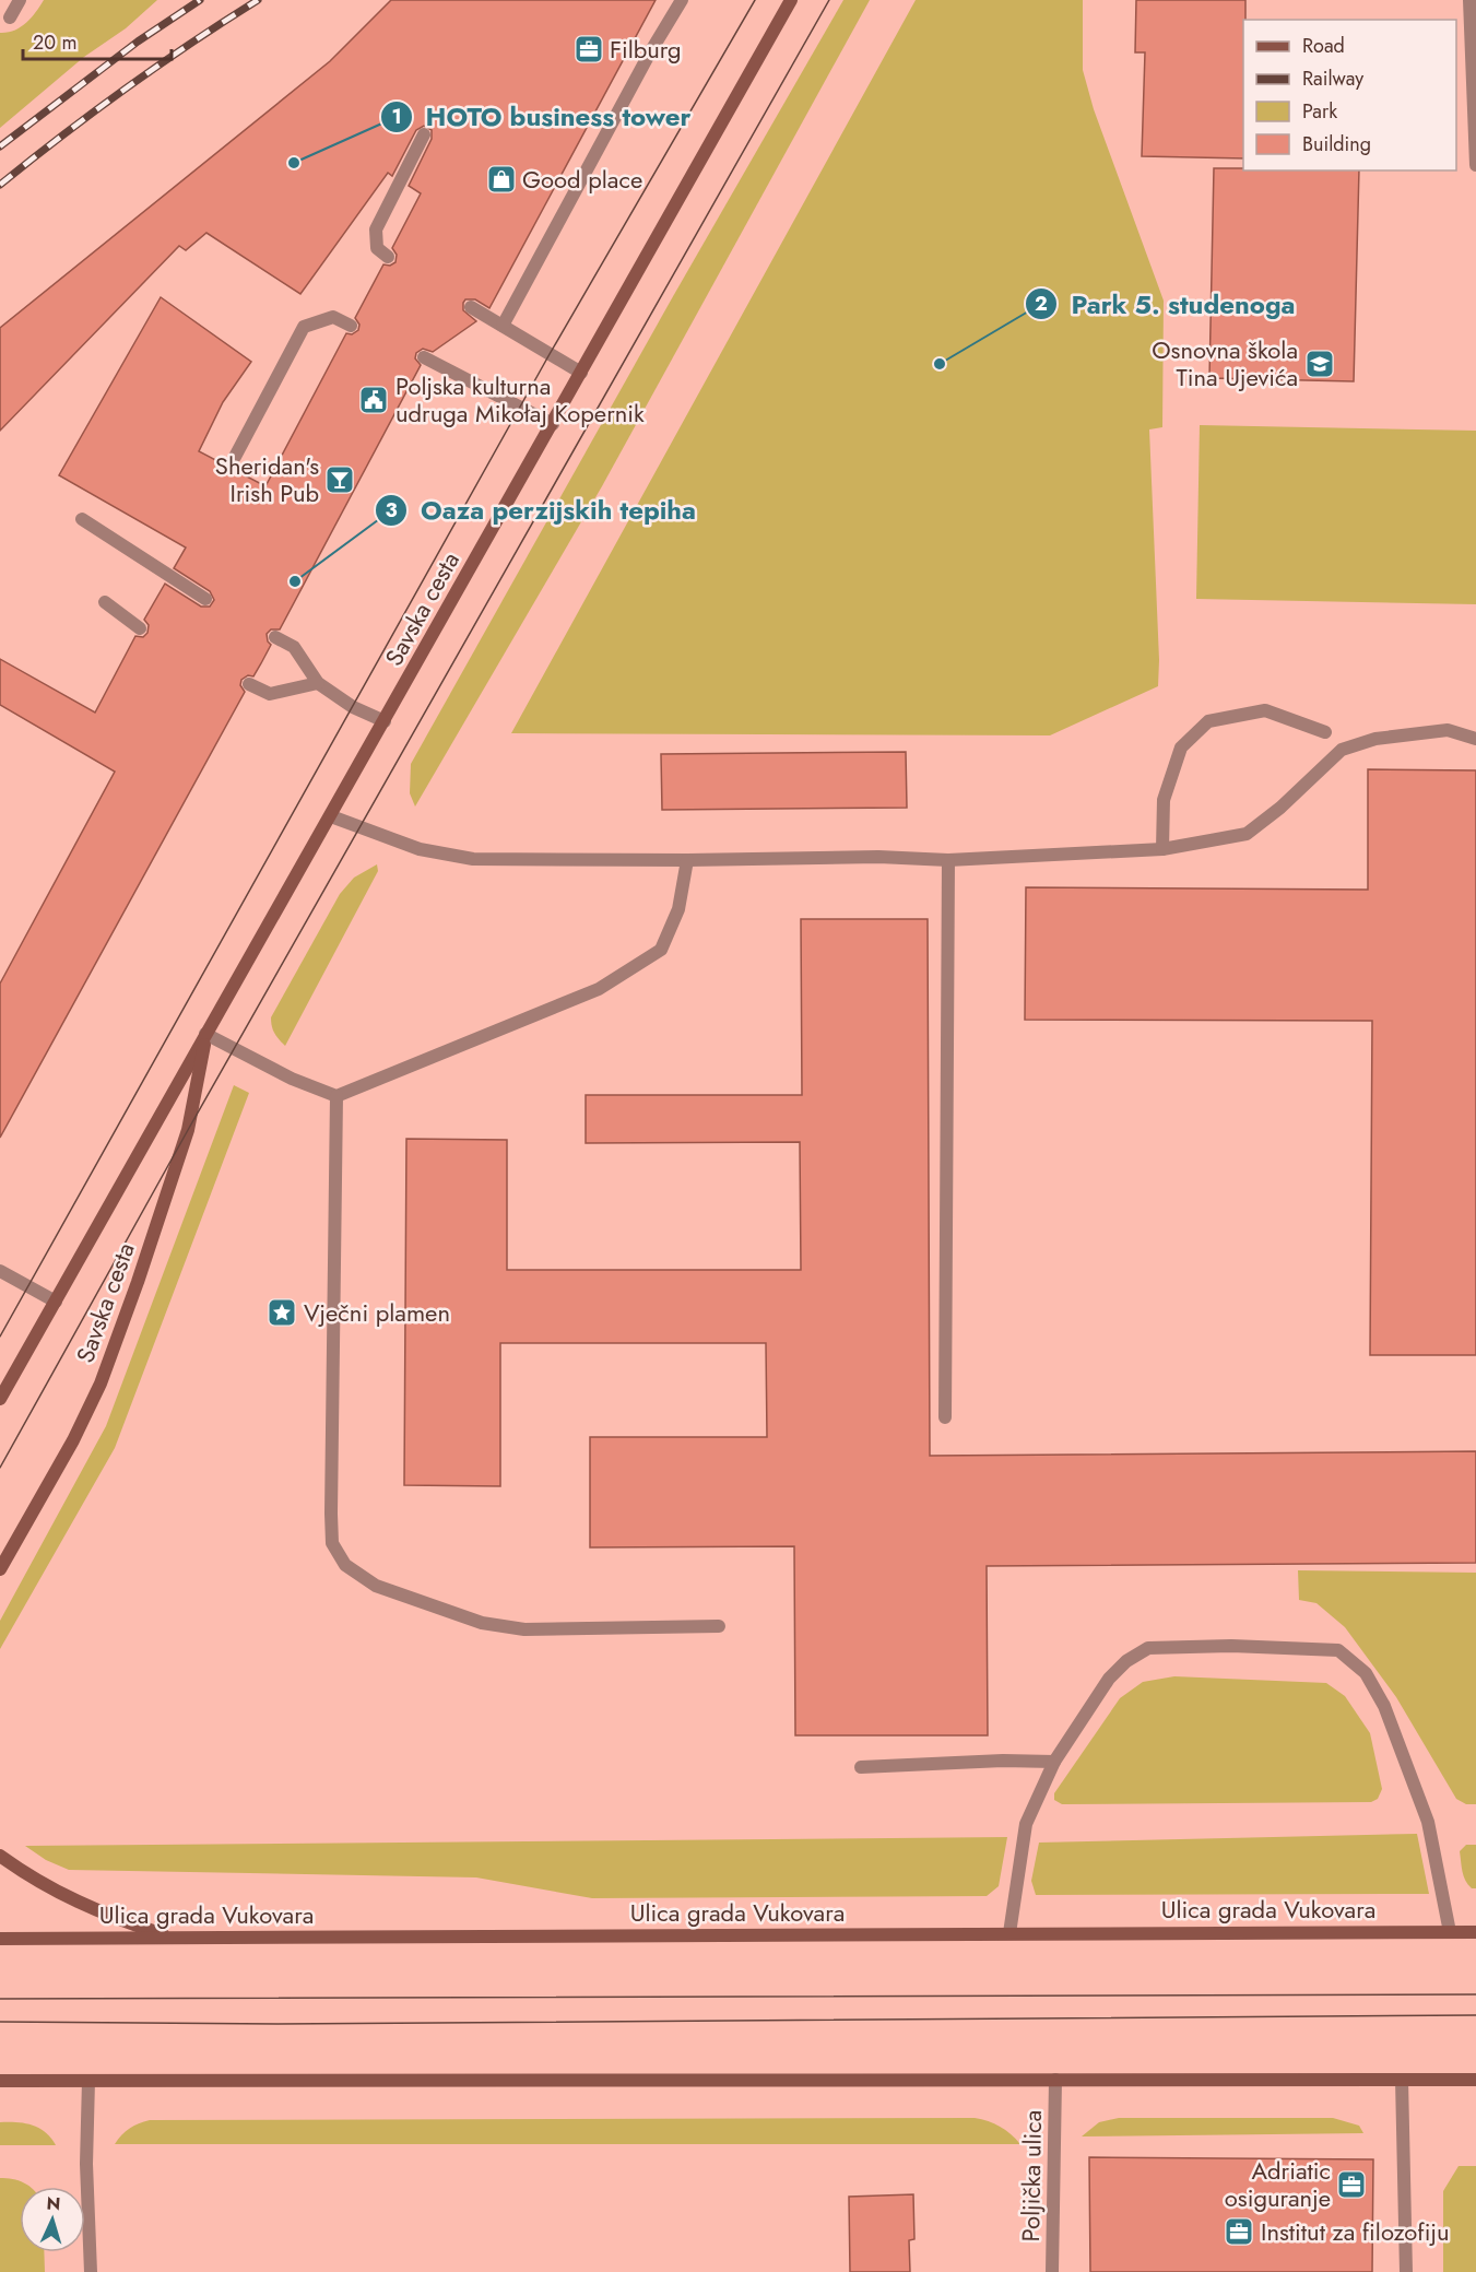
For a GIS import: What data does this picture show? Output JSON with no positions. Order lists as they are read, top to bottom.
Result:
{
  "streets": {
    "main road": ["Savska cesta", "Ulica grada Vukovara"],
    "street": ["Poljička ulica"]
  },
  "places": {
    "office": ["Filburg", "Adriatic osiguranje", "Institut za filozofiju"],
    "other": ["HOTO business tower", "Park 5. studenoga", "Oaza perzijskih tepiha"],
    "shop": ["Good place"],
    "school or university": ["Osnovna škola Tina Ujevića"],
    "public building": ["Poljska kulturna udruga Mikołaj Kopernik"],
    "bar": ["Sheridan's Irish Pub"],
    "place": ["Vječni plamen"]
  },
  "legend": [
    "Road",
    "Railway",
    "Park",
    "Building"
  ],
  "scale_bar": "20 m",
  "north": "top"
}
